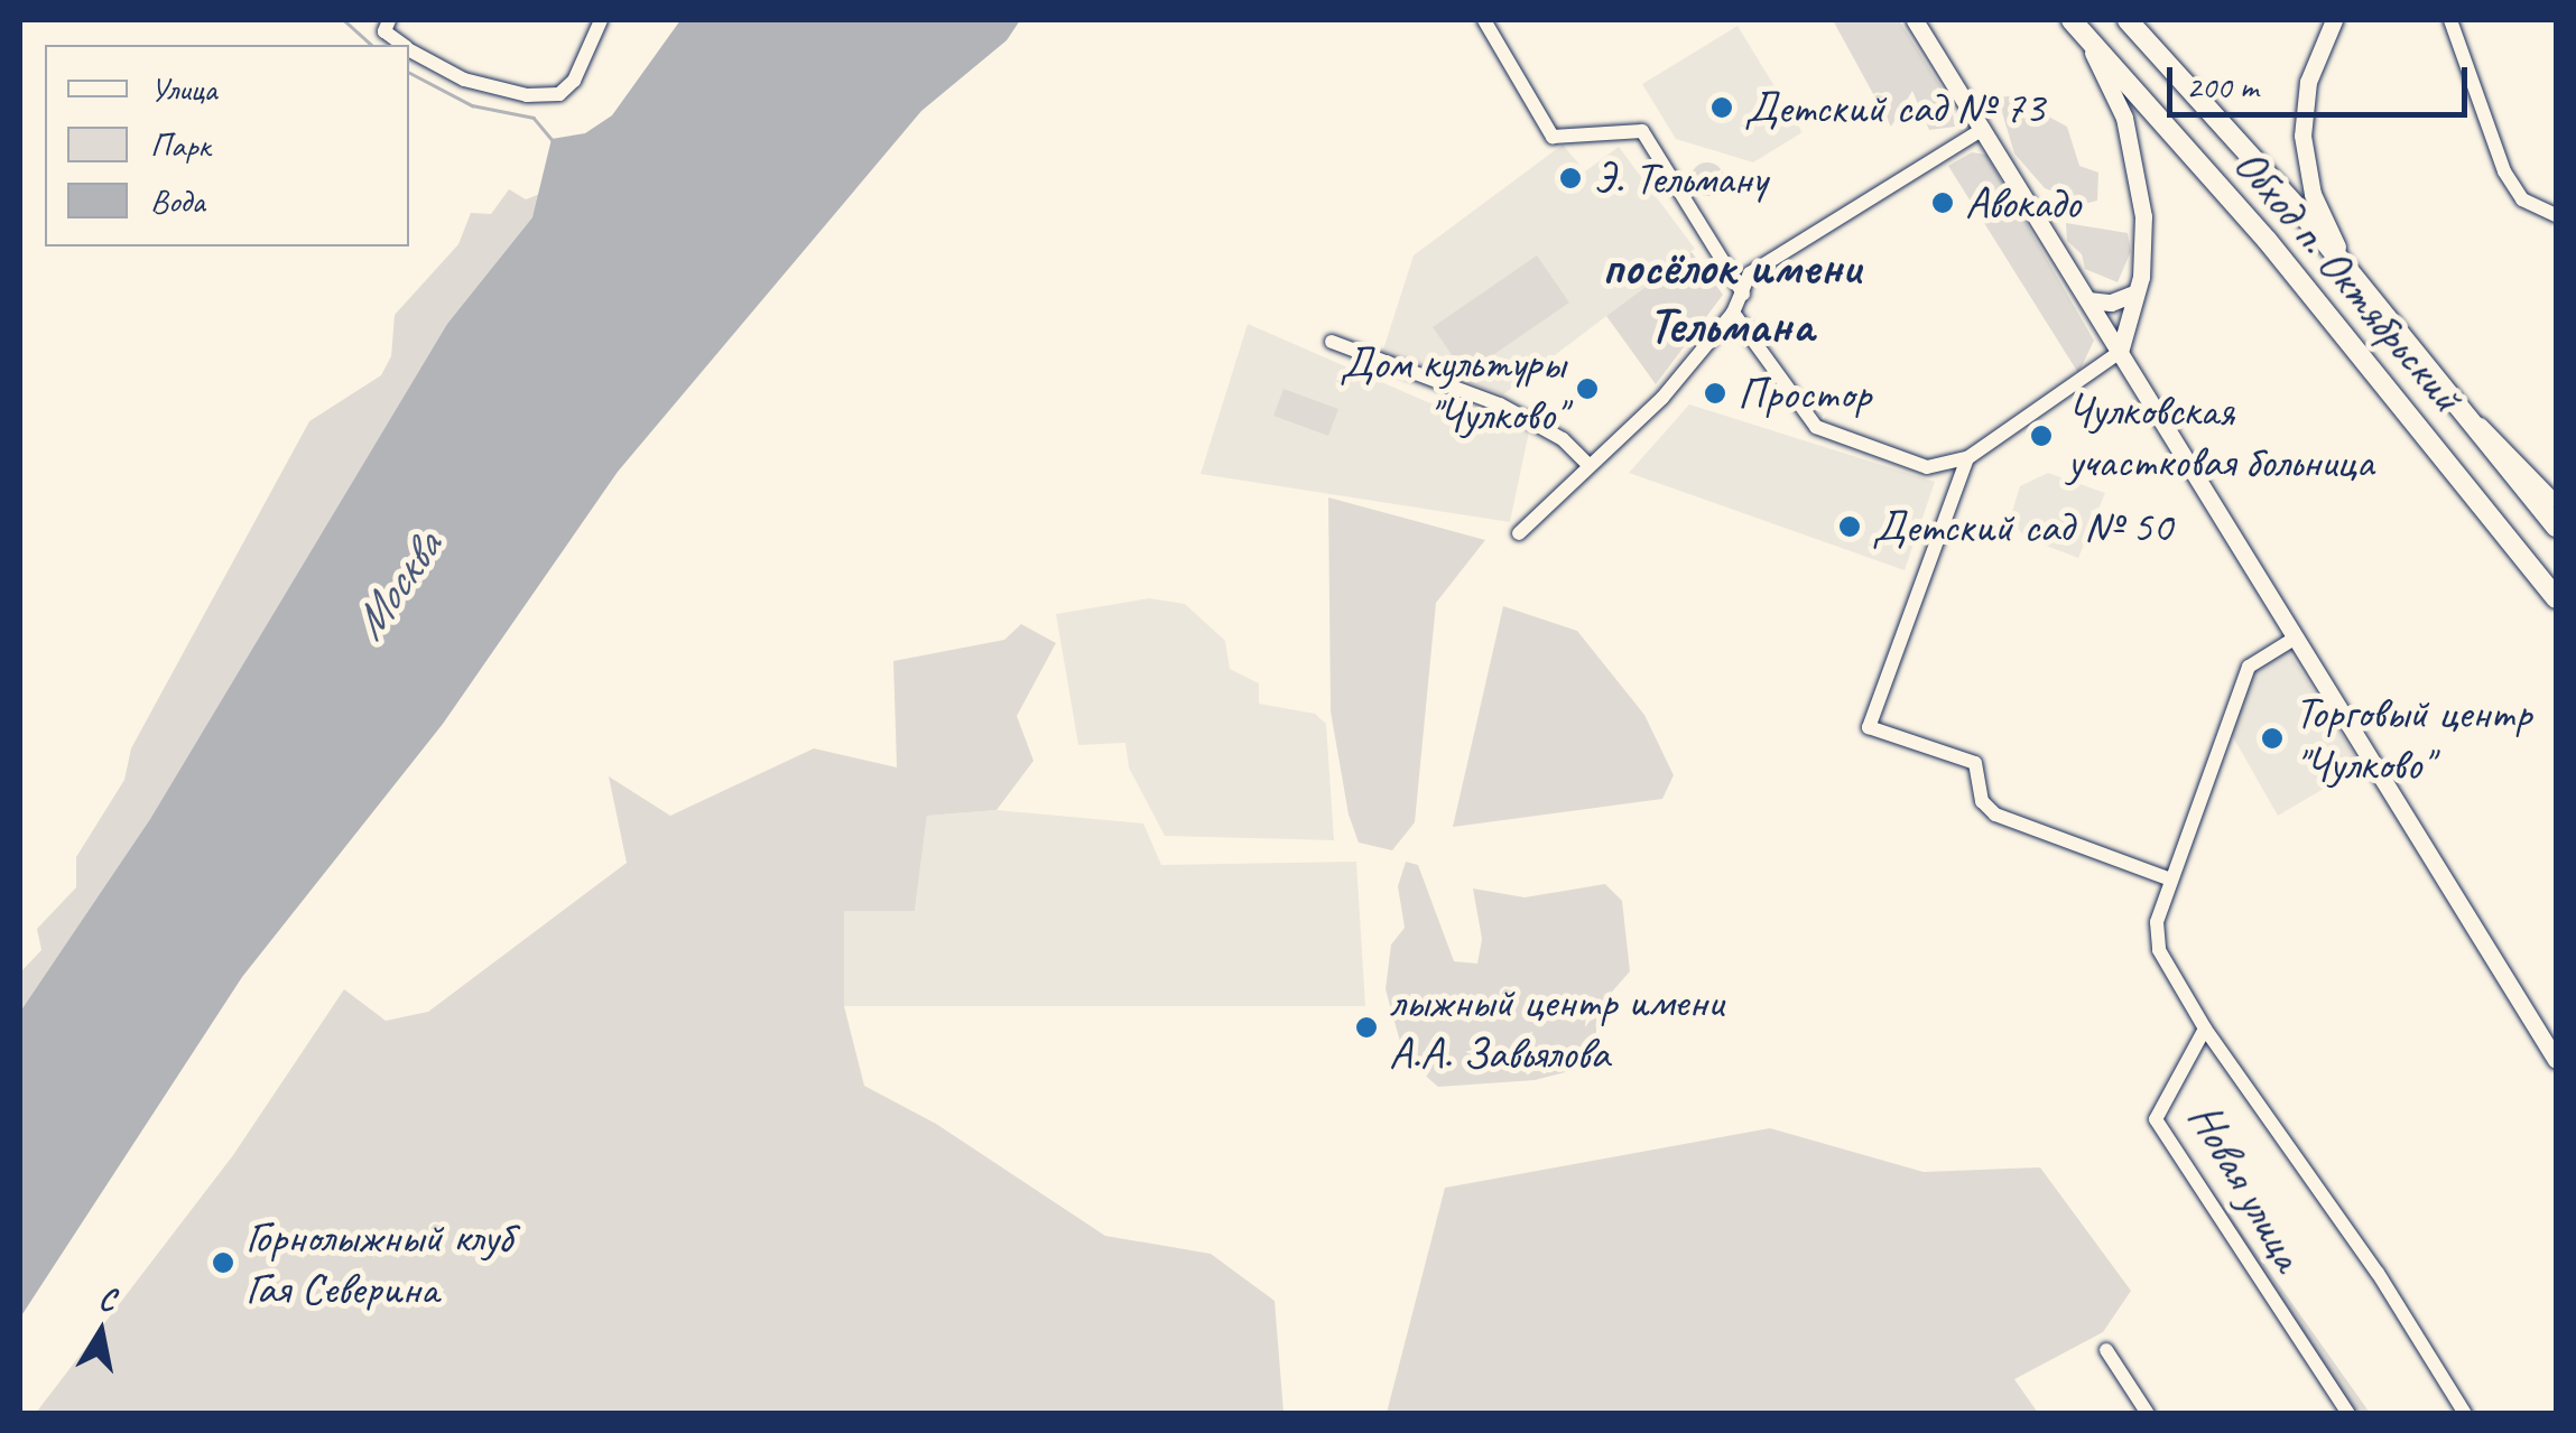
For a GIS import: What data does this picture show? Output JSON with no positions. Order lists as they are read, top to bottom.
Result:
{
  "streets": {
    "highway": ["Обход п. Октябрьский"],
    "street": ["Новая улица"]
  },
  "districts": ["посёлок имени Тельмана"],
  "water": ["Москва"],
  "places": [
    "Детский сад № 73",
    "Э. Тельману",
    "Авокадо",
    "Дом культуры \"Чулково\"",
    "Простор",
    "Чулковская участковая больница",
    "Детский сад № 50",
    "Торговый центр \"Чулково\"",
    "лыжный центр имени А.А. Завьялова",
    "Горнолыжный клуб Гая Северина"
  ],
  "legend": ["Улица", "Парк", "Вода"],
  "scale_bar": "200 m",
  "north": "top"
}
